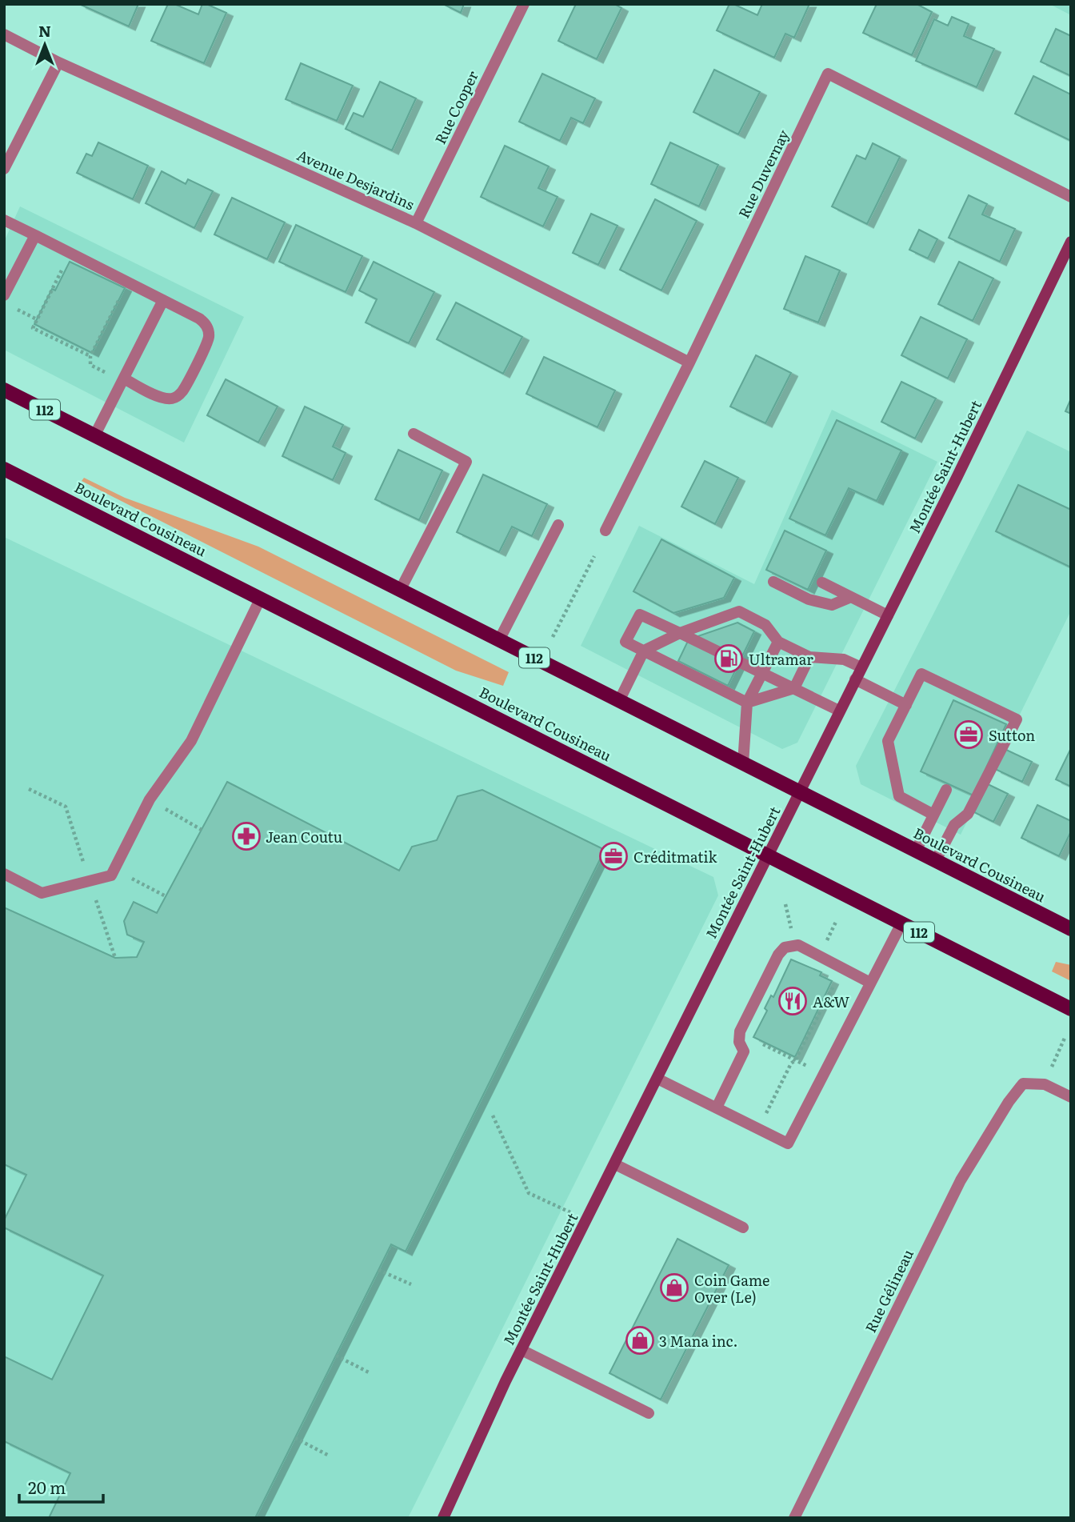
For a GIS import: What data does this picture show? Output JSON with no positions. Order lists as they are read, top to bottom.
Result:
{
  "streets": {
    "main road": ["112", "Boulevard Cousineau"],
    "street": [
      "Rue Cooper",
      "Rue Duvernay",
      "Avenue Desjardins",
      "Montée Saint-Hubert",
      "Rue Gélineau"
    ]
  },
  "crossings": [
    ["Rue Cooper", "Avenue Desjardins"],
    ["Rue Duvernay", "Avenue Desjardins"],
    ["Montée Saint-Hubert", "Boulevard Cousineau"]
  ],
  "places": {
    "fuel station": ["Ultramar"],
    "office": ["Sutton", "Créditmatik"],
    "pharmacy": ["Jean Coutu"],
    "restaurant": ["A&W"],
    "shop": ["Coin Game Over (Le)", "3 Mana inc."]
  },
  "scale_bar": "20 m",
  "north": "top"
}
